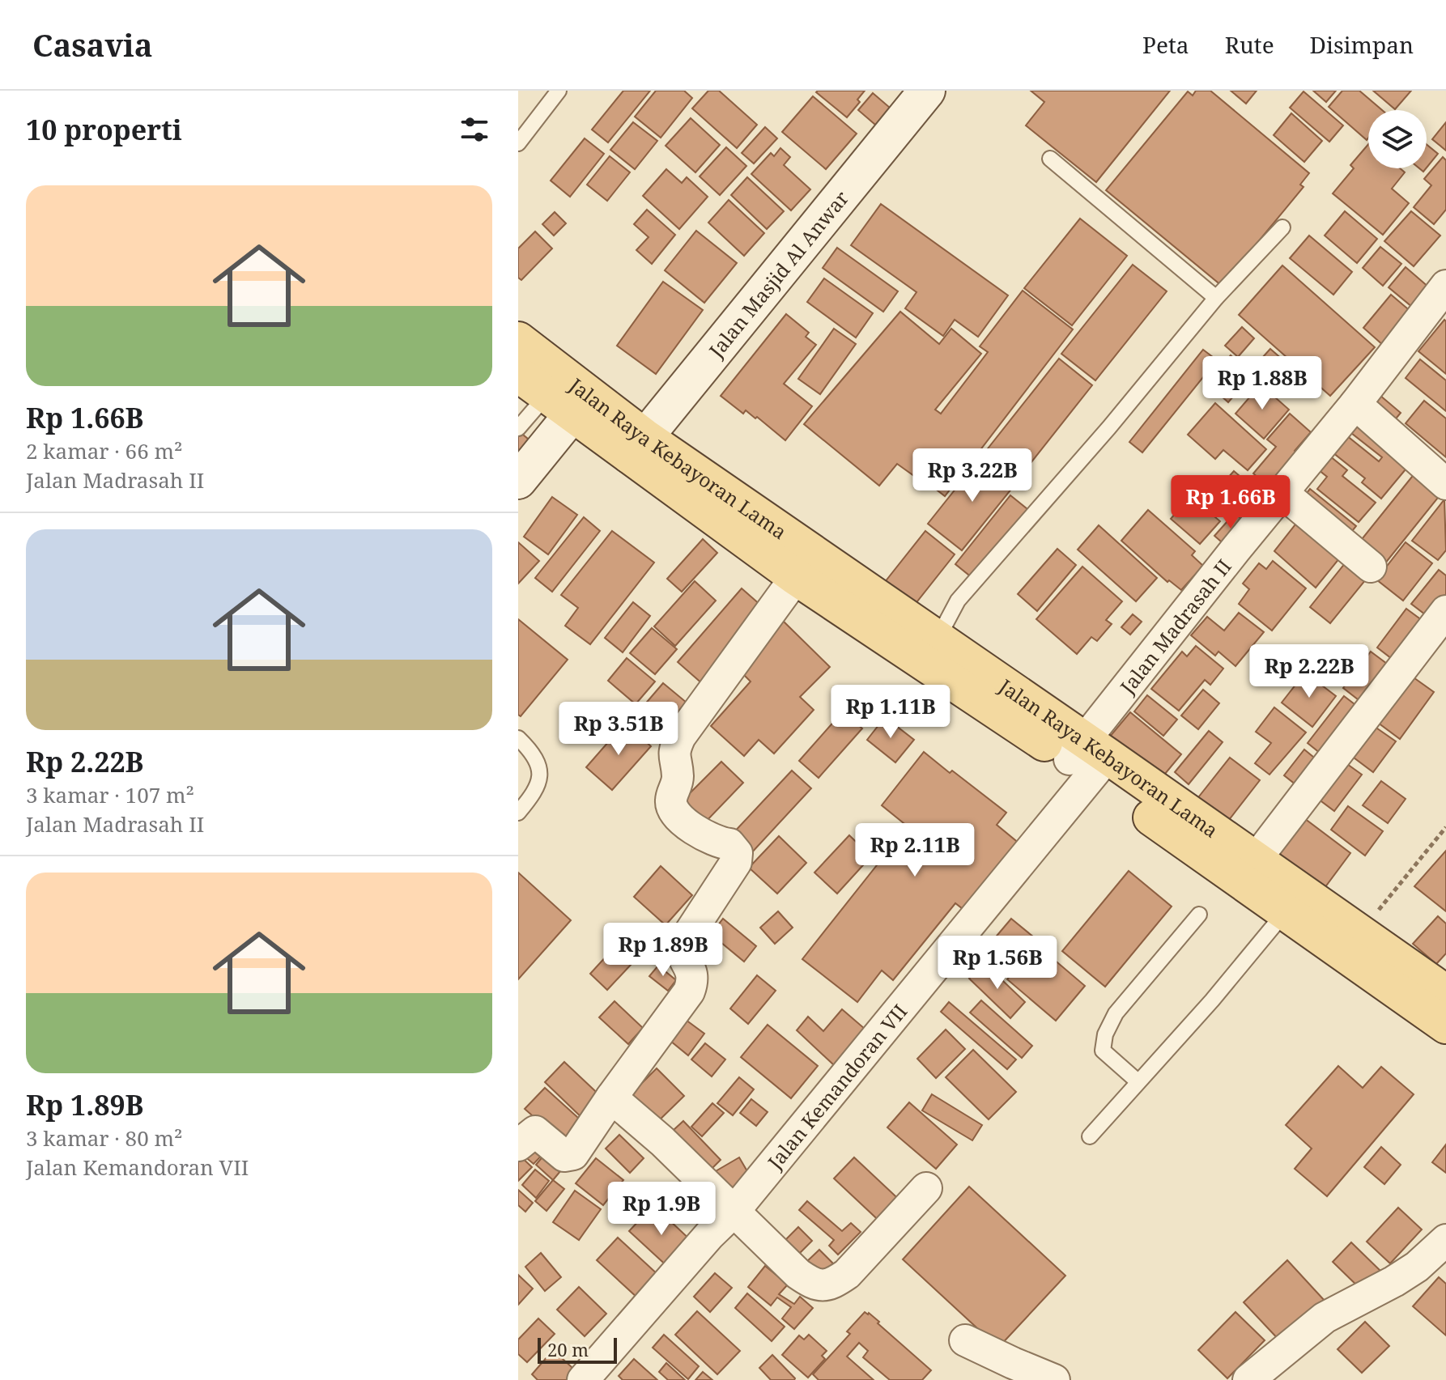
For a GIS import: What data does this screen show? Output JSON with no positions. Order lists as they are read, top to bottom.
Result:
{
  "streets": {
    "main road": ["Jalan Raya Kebayoran Lama"],
    "street": ["Jalan Masjid Al Anwar", "Jalan Madrasah II", "Jalan Kemandoran VII"]
  },
  "crossings": [
    ["Jalan Masjid Al Anwar", "Jalan Raya Kebayoran Lama"],
    ["Jalan Raya Kebayoran Lama", "Jalan Madrasah II"],
    ["Jalan Raya Kebayoran Lama", "Jalan Kemandoran VII"],
    ["Jalan Madrasah II", "Jalan Kemandoran VII"]
  ],
  "scale_bar": "20 m",
  "page": {
    "header": "Casavia",
    "nav": ["Peta", "Rute", "Disimpan"],
    "heading": "10 properti",
    "list": [
      {
        "name": "Rp 1.66B",
        "note": "2 kamar · 66 m² · Jalan Madrasah II"
      },
      {
        "name": "Rp 2.22B",
        "note": "3 kamar · 107 m² · Jalan Madrasah II"
      },
      {
        "name": "Rp 1.89B",
        "note": "3 kamar · 80 m² · Jalan Kemandoran VII"
      }
    ],
    "price": [
      "Rp 1.88B",
      "Rp 3.22B",
      "Rp 1.66B",
      "Rp 2.22B",
      "Rp 1.11B",
      "Rp 3.51B",
      "Rp 2.11B",
      "Rp 1.89B",
      "Rp 1.56B",
      "Rp 1.9B"
    ],
    "scale": "20 m"
  }
}
